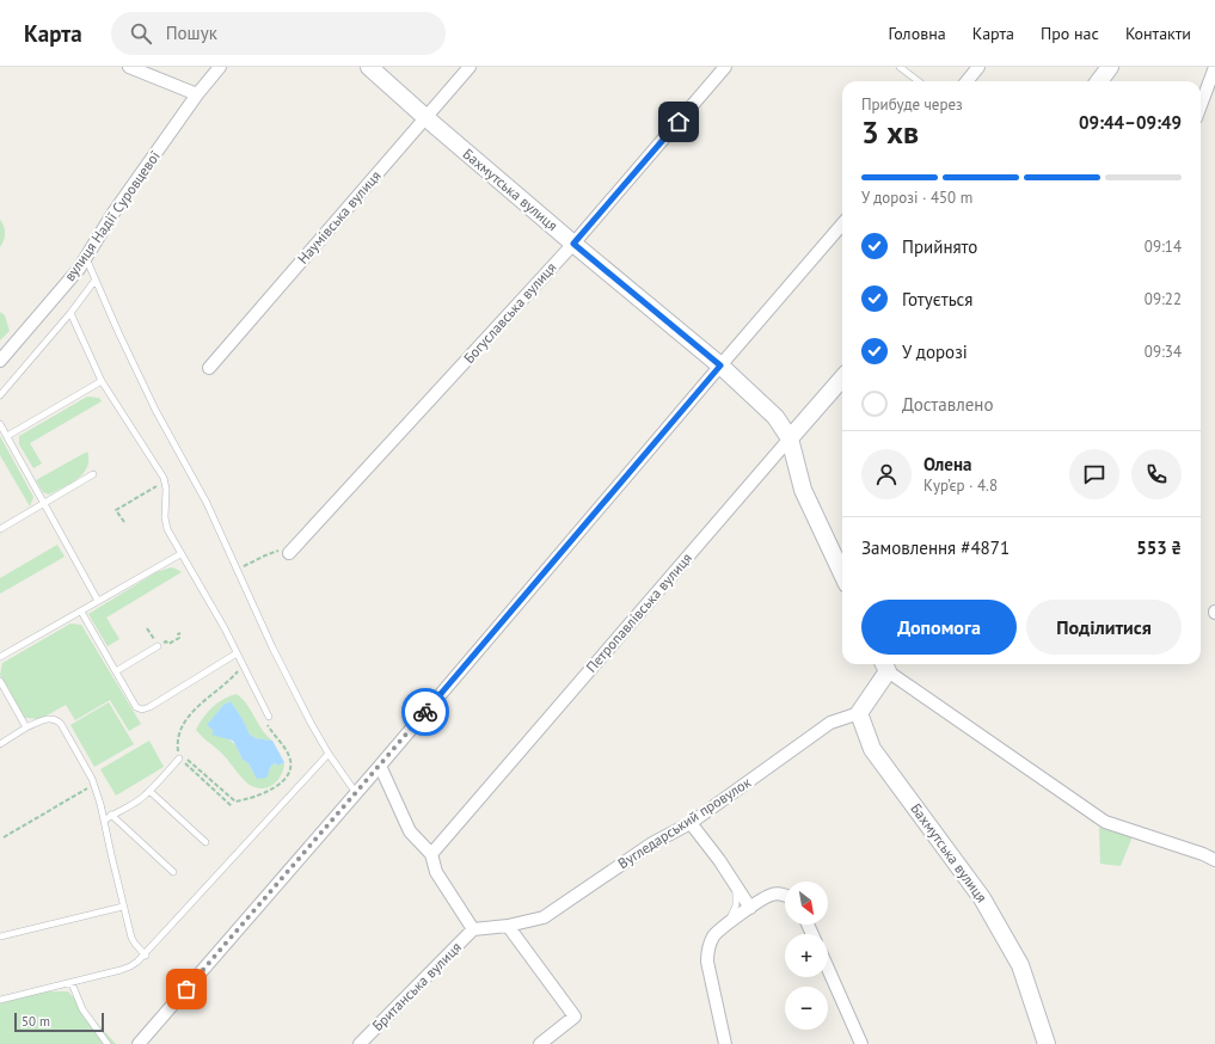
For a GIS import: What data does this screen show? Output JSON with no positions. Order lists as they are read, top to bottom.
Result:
{
  "streets": {
    "street": [
      "Бахмутська вулиця",
      "вулиця Надії Суровцевої",
      "Наумівська вулиця",
      "Богуславська вулиця",
      "Петропавлівська вулиця",
      "Вугледарський провулок",
      "Британська вулиця"
    ]
  },
  "crossings": [
    ["Бахмутська вулиця", "Наумівська вулиця"],
    ["Бахмутська вулиця", "Богуславська вулиця"],
    ["Бахмутська вулиця", "Петропавлівська вулиця"],
    ["Бахмутська вулиця", "Вугледарський провулок"],
    ["Петропавлівська вулиця", "Британська вулиця"],
    ["Вугледарський провулок", "Британська вулиця"]
  ],
  "scale_bar": "50 m",
  "north": "bottom right",
  "page": {
    "header": "Карта",
    "search": "Пошук",
    "nav": [
      "Головна",
      "Карта",
      "Про нас",
      "Контакти"
    ],
    "heading": ["3 хв", "Прибуде через", "09:44–09:49"],
    "panel": [
      "Олена",
      "Кур’єр · 4.8",
      "Замовлення #4871",
      "553 ₴"
    ],
    "bar": "У дорозі · 450 m",
    "list": [
      ["Прийнято", "09:14"],
      ["Готується", "09:22"],
      ["У дорозі", "09:34"],
      "Доставлено"
    ],
    "buttons": ["Допомога", "Поділитися"],
    "map_buttons": ["+", "−"],
    "scale": "50 m"
  }
}
